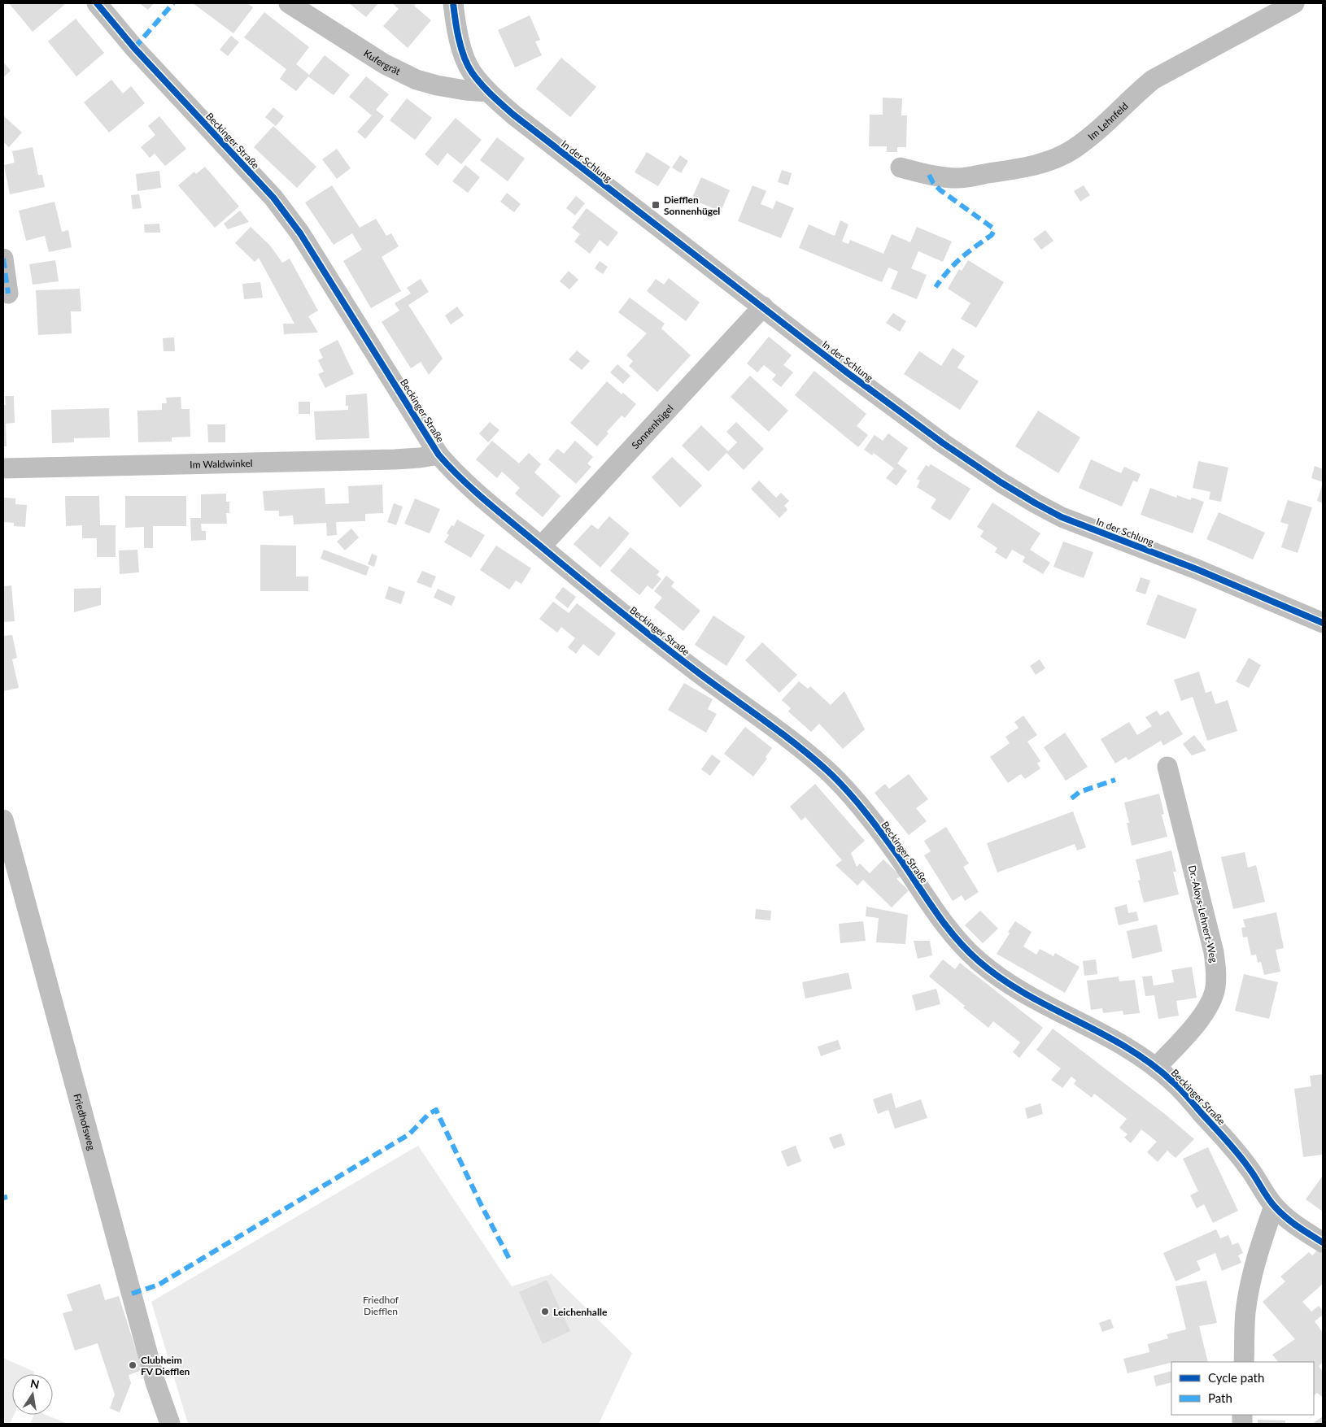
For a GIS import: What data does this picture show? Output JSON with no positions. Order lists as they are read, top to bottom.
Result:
{
  "streets": {
    "street": [
      "Kufergrät",
      "Im Lehnfeld",
      "Beckinger Straße",
      "In der Schlung",
      "Sonnenhügel",
      "Im Waldwinkel",
      "Dr.-Aloys-Lehnert-Weg",
      "Friedhofsweg"
    ]
  },
  "crossings": [
    ["Kufergrät", "In der Schlung"],
    ["Beckinger Straße", "Sonnenhügel"],
    ["Beckinger Straße", "Im Waldwinkel"],
    ["Beckinger Straße", "Dr.-Aloys-Lehnert-Weg"],
    ["In der Schlung", "Sonnenhügel"]
  ],
  "parks": ["Friedhof Diefflen"],
  "places": {
    "transit": ["Diefflen Sonnenhügel"],
    "other": ["Leichenhalle", "Clubheim FV Diefflen"]
  },
  "legend": ["Cycle path", "Path"],
  "north": "top"
}
